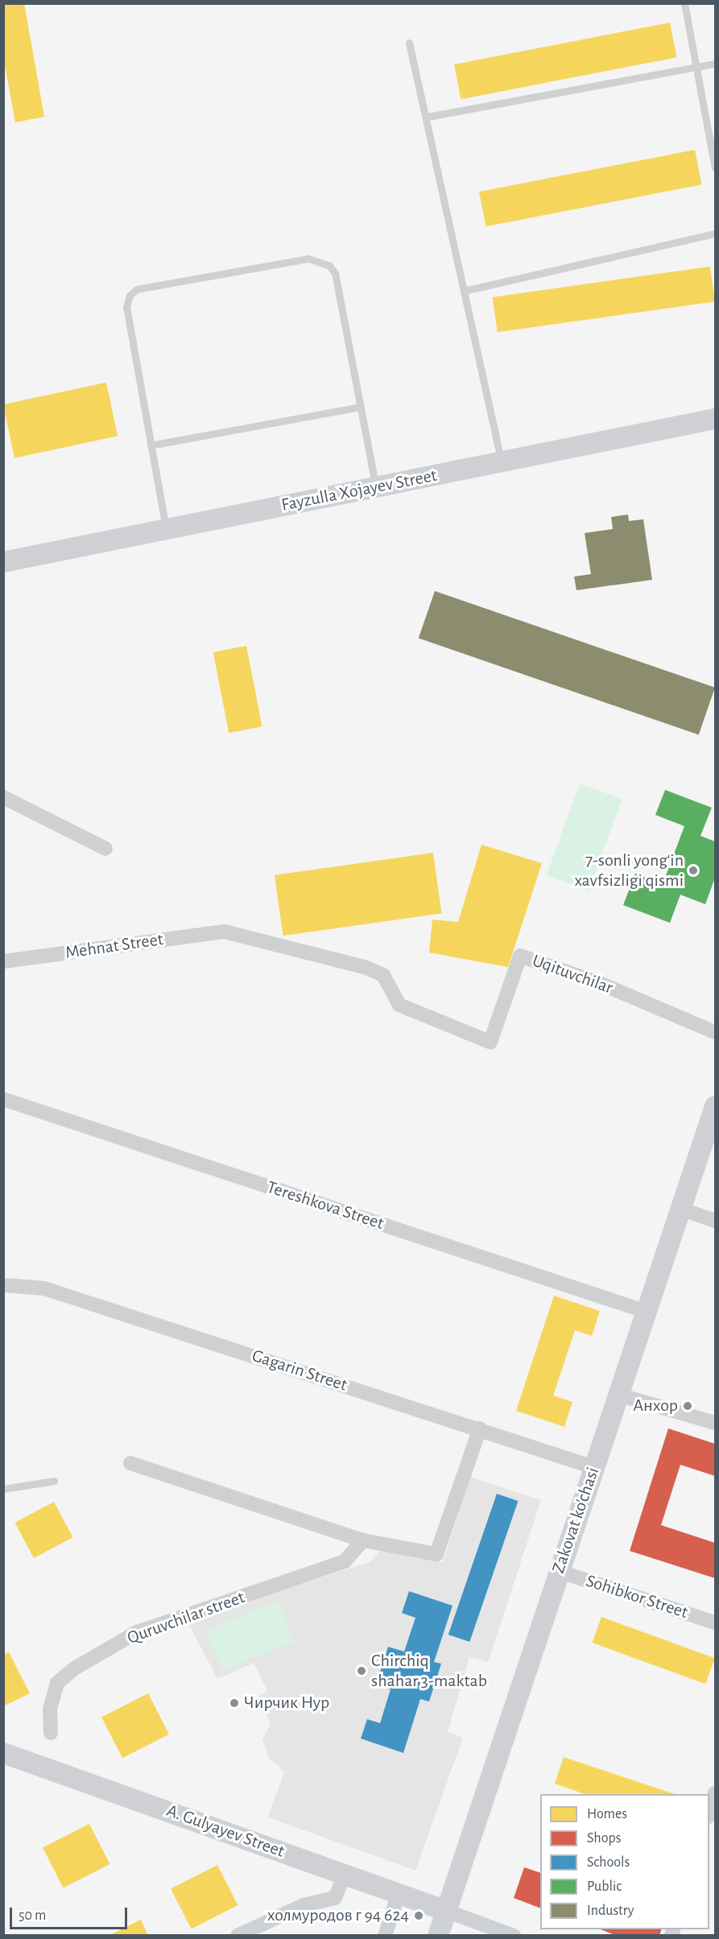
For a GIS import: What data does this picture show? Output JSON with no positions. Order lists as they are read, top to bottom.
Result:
{
  "streets": {
    "main road": ["Fayzulla Xojayev Street", "Zakovat ko'chasi", "A. Gulyayev Street"],
    "street": [
      "Mehnat Street",
      "Uqituvchilar",
      "Tereshkova Street",
      "Gagarin Street",
      "Sohibkor Street",
      "Quruvchilar street"
    ]
  },
  "crossings": [
    ["Mehnat Street", "Uqituvchilar"],
    ["Tereshkova Street", "Zakovat ko'chasi"],
    ["Gagarin Street", "Zakovat ko'chasi"],
    ["Zakovat ko'chasi", "Sohibkor Street"],
    ["Zakovat ko'chasi", "A. Gulyayev Street"]
  ],
  "places": [
    "7-sonli yong‘in xavfsizligi qismi",
    "Анхор",
    "Chirchiq shahar 3-maktab",
    "Чирчик Нур",
    "холмуродов г 94 624"
  ],
  "legend": [
    "Homes",
    "Shops",
    "Schools",
    "Public",
    "Industry"
  ],
  "scale_bar": "50 m"
}
